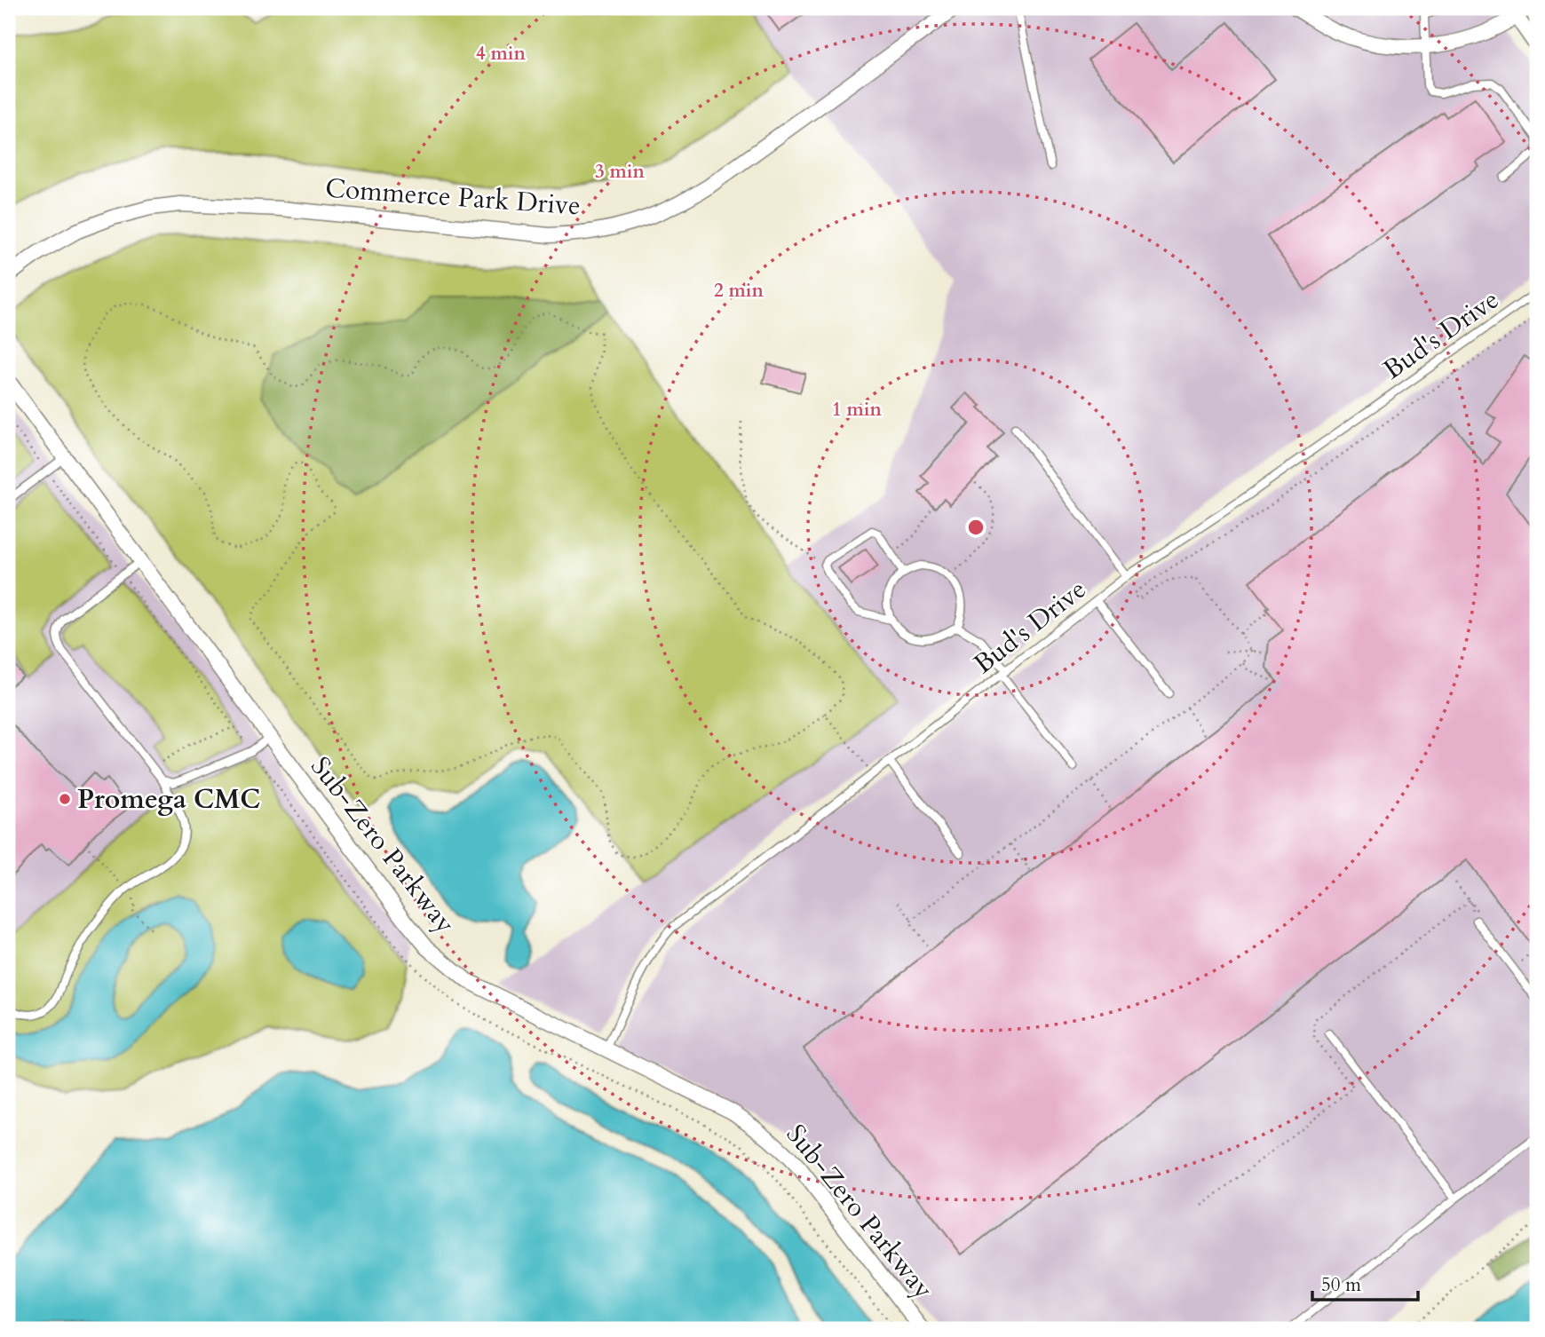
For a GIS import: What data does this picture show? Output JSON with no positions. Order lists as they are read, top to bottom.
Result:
{
  "streets": {
    "street": ["Commerce Park Drive", "Sub-Zero Parkway"],
    "lane": ["Bud's Drive"]
  },
  "crossings": [
    ["Bud's Drive", "Sub-Zero Parkway"]
  ],
  "places": ["Promega CMC"],
  "scale_bar": "50 m",
  "rings": [
    "4 min",
    "3 min",
    "2 min",
    "1 min"
  ]
}
